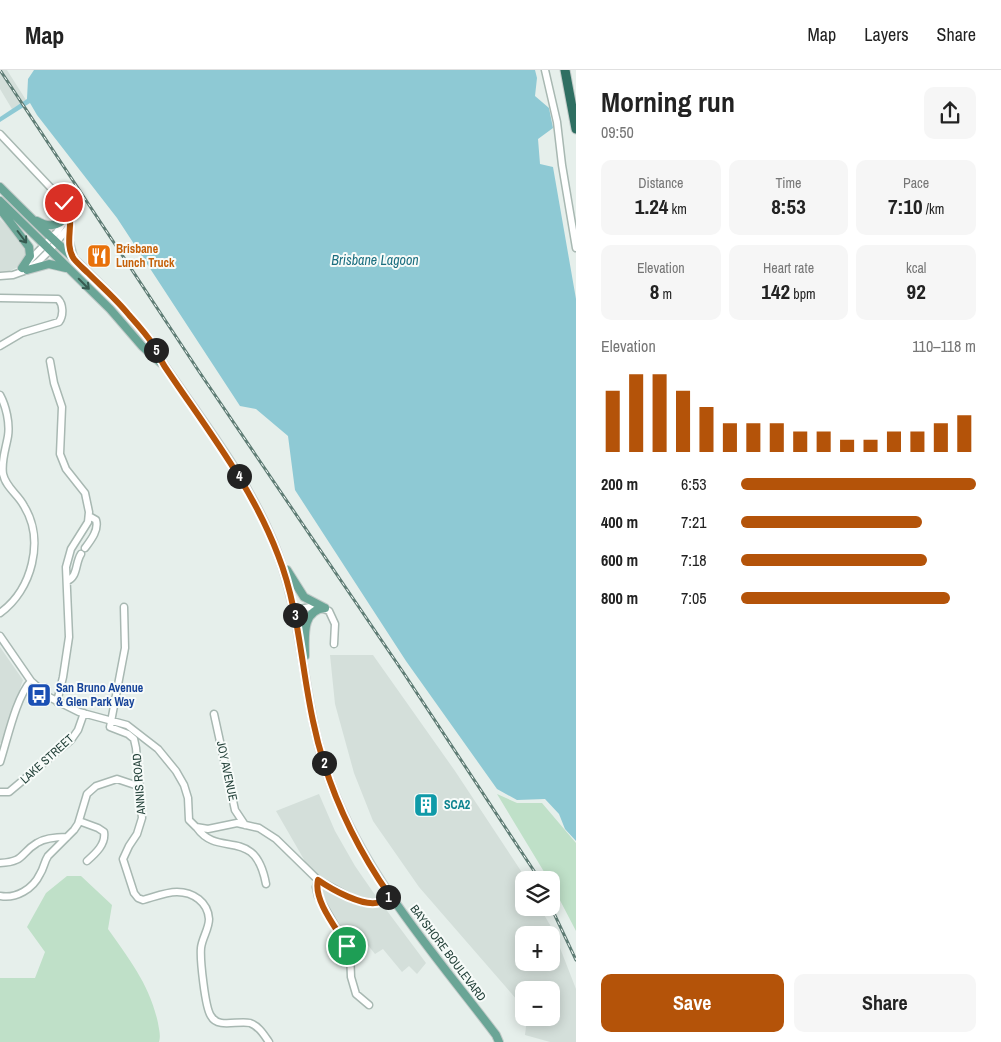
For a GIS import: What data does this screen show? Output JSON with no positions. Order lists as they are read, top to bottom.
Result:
{
  "streets": {
    "main road": ["BAYSHORE BOULEVARD"],
    "street": ["LAKE STREET", "JOY AVENUE", "ANNIS ROAD"]
  },
  "water": ["Brisbane Lagoon"],
  "places": {
    "restaurant": ["Brisbane Lunch Truck"],
    "bus stop": ["San Bruno Avenue & Glen Park Way"],
    "building": ["SCA2"]
  },
  "page": {
    "header": "Map",
    "nav": ["Map", "Layers", "Share"],
    "heading": ["Morning run", "09:50"],
    "stats": [
      ["Distance", "1.24 km"],
      ["Time", "8:53"],
      ["Pace", "7:10 /km"],
      ["Elevation", "8 m"],
      ["Heart rate", "142 bpm"],
      ["kcal", "92"]
    ],
    "chart": ["Elevation", "110–118 m"],
    "pins": [
      "5",
      "4",
      "3",
      "2",
      "1"
    ],
    "list": [
      {
        "name": "200 m",
        "note": "6:53"
      },
      {
        "name": "400 m",
        "note": "7:21"
      },
      {
        "name": "600 m",
        "note": "7:18"
      },
      {
        "name": "800 m",
        "note": "7:05"
      }
    ],
    "map_buttons": ["+", "−"],
    "buttons": ["Save", "Share"]
  }
}
